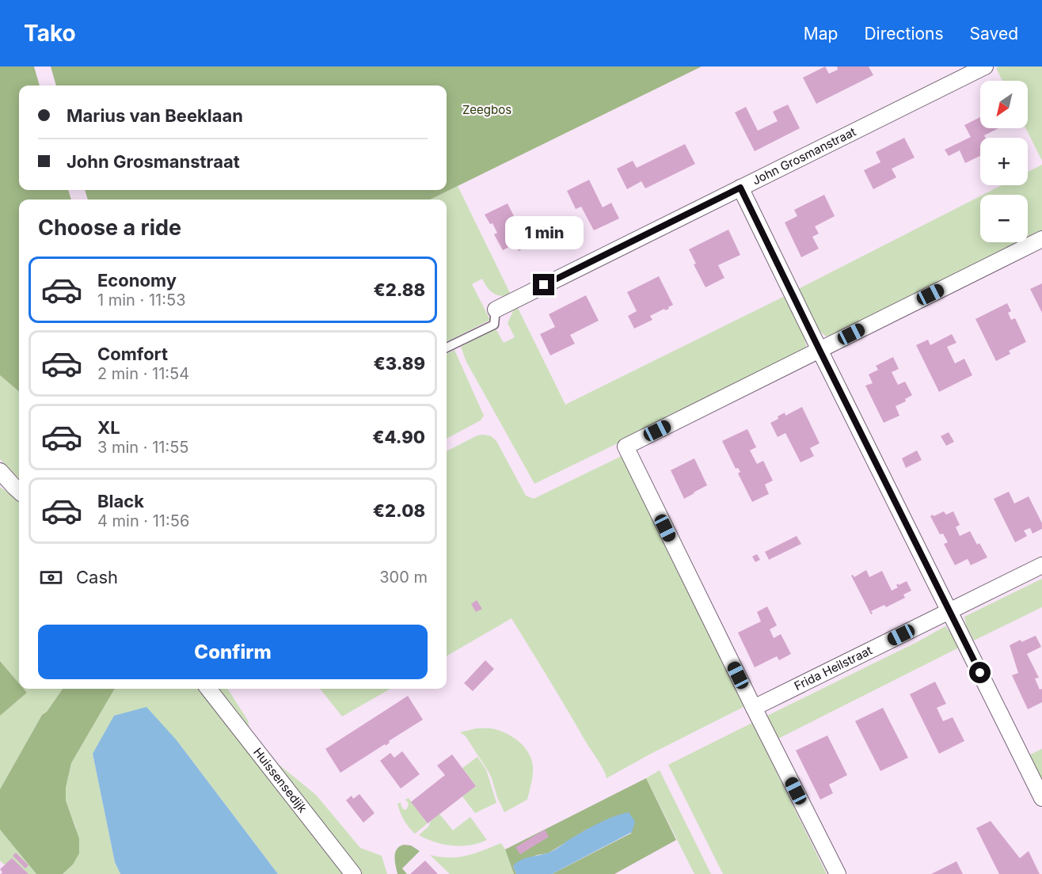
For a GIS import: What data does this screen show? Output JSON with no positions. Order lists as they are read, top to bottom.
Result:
{
  "streets": {
    "street": ["John Grosmanstraat", "Frida Heilstraat", "Huissensedijk"]
  },
  "parks": ["Zeegbos"],
  "north": "bottom left",
  "page": {
    "header": "Tako",
    "nav": ["Map", "Directions", "Saved"],
    "map_buttons": ["+", "−"],
    "banner": ["Marius van Beeklaan", "John Grosmanstraat"],
    "heading": "Choose a ride",
    "bubble": "1 min",
    "list": [
      {
        "name": "Economy",
        "note": "1 min · 11:53",
        "value": "€2.88"
      },
      {
        "name": "Comfort",
        "note": "2 min · 11:54",
        "value": "€3.89"
      },
      {
        "name": "XL",
        "note": "3 min · 11:55",
        "value": "€4.90"
      },
      {
        "name": "Black",
        "note": "4 min · 11:56",
        "value": "€2.08"
      }
    ],
    "pay": ["Cash", "300 m"],
    "buttons": "Confirm"
  }
}
